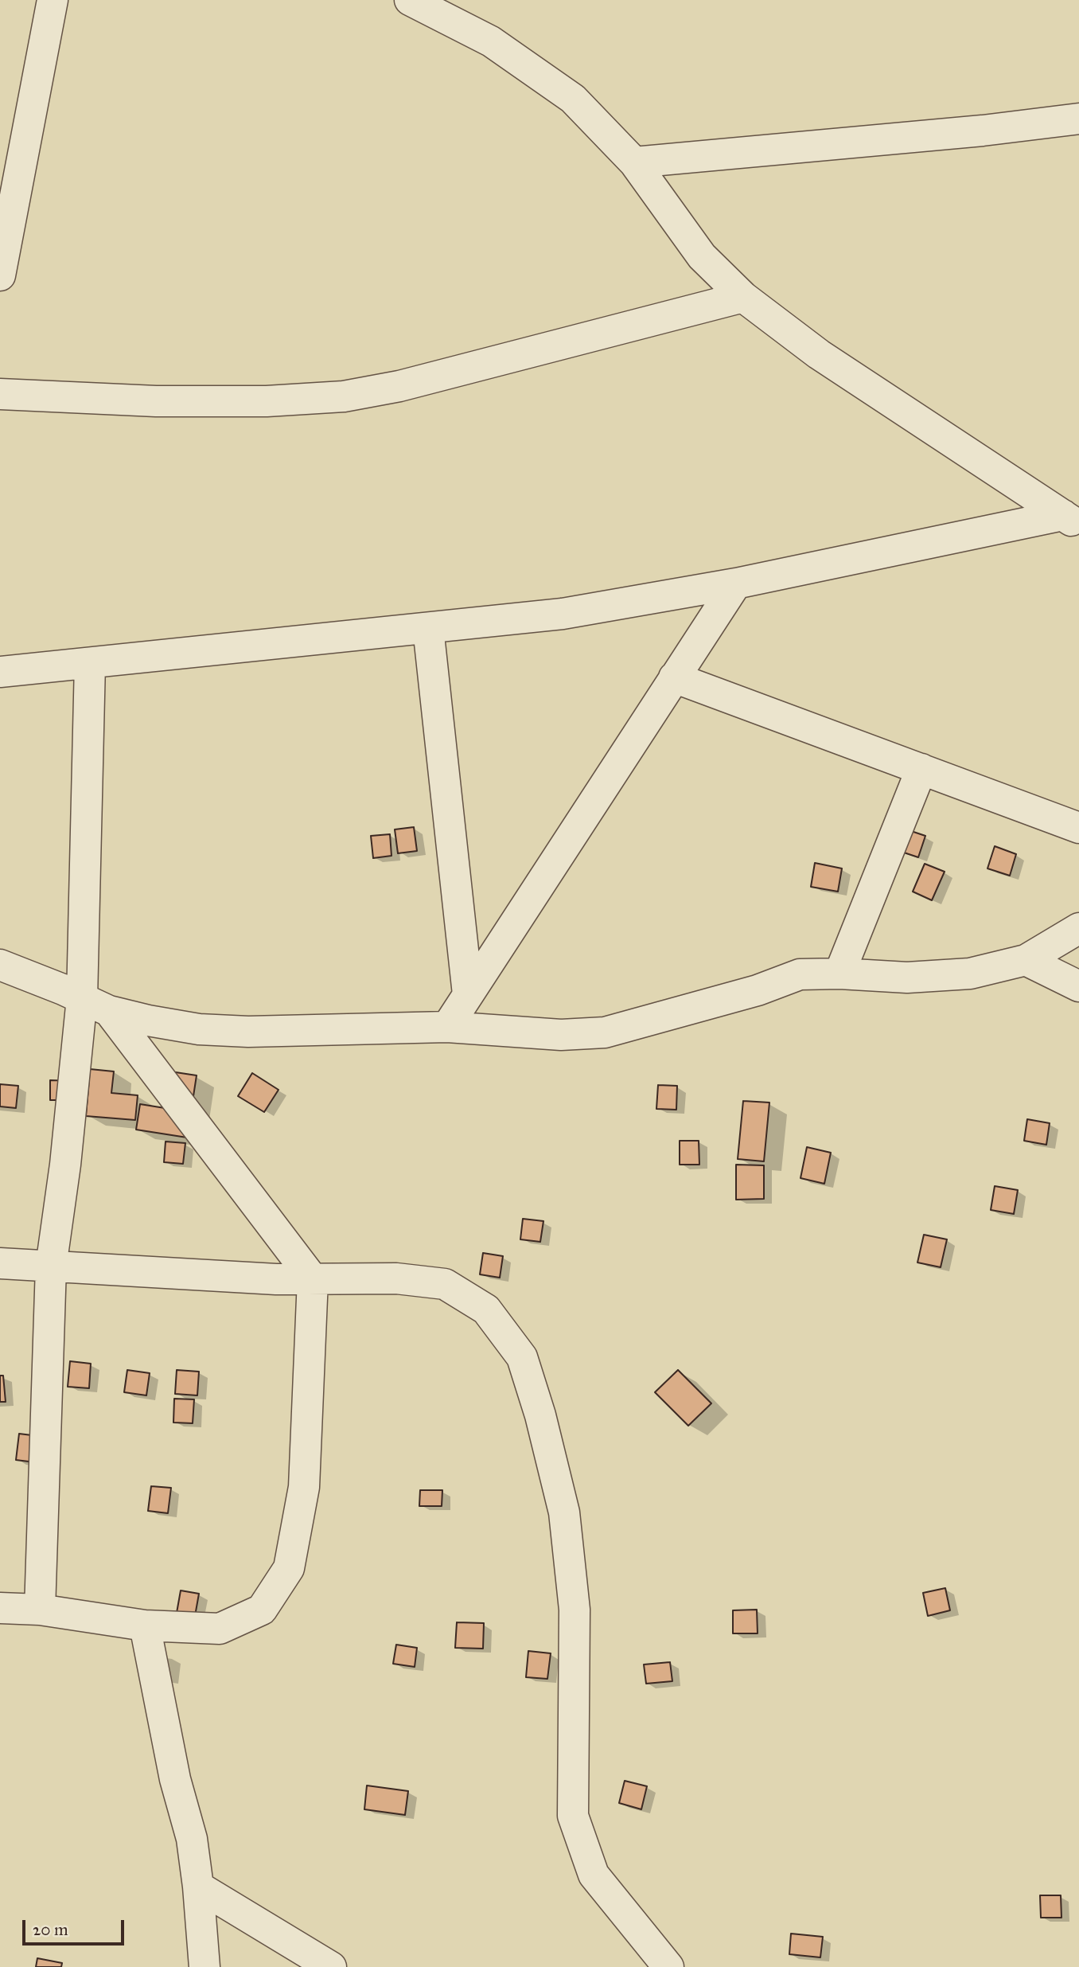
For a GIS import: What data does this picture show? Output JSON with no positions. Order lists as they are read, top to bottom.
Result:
{
  "scale_bar": "20 m"
}
